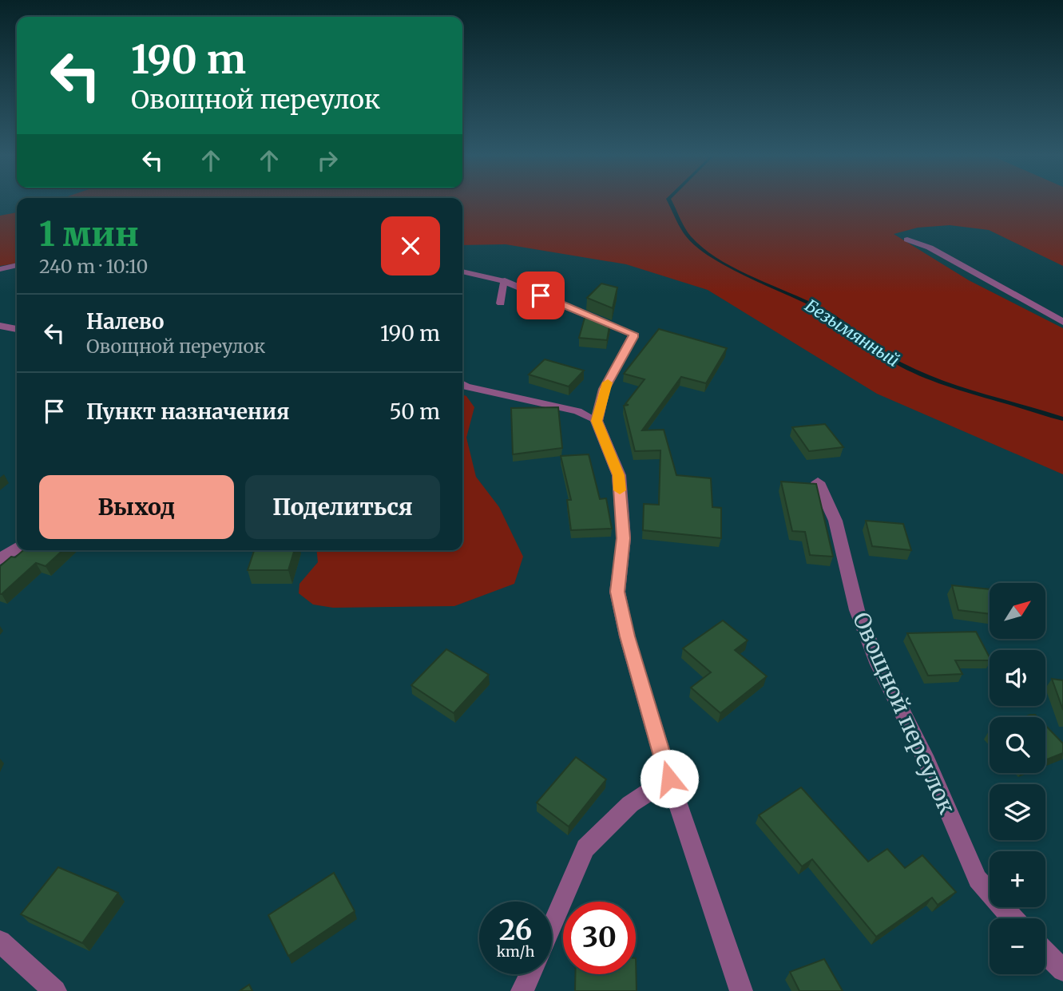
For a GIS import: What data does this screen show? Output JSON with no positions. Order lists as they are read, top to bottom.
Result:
{
  "streets": {
    "street": ["Овощной переулок"]
  },
  "water": ["Безымянный"],
  "north": "top right",
  "page": {
    "turn": ["190 m", "Овощной переулок"],
    "heading": ["1 мин", "240 m · 10:10"],
    "list": [
      {
        "name": "Налево",
        "note": "Овощной переулок",
        "value": "190 m"
      },
      {
        "name": "Пункт назначения",
        "value": "50 m"
      }
    ],
    "buttons": ["Выход", "Поделиться"],
    "map_buttons": ["+", "−"],
    "speed": "26 km/h",
    "limit": "30"
  }
}
